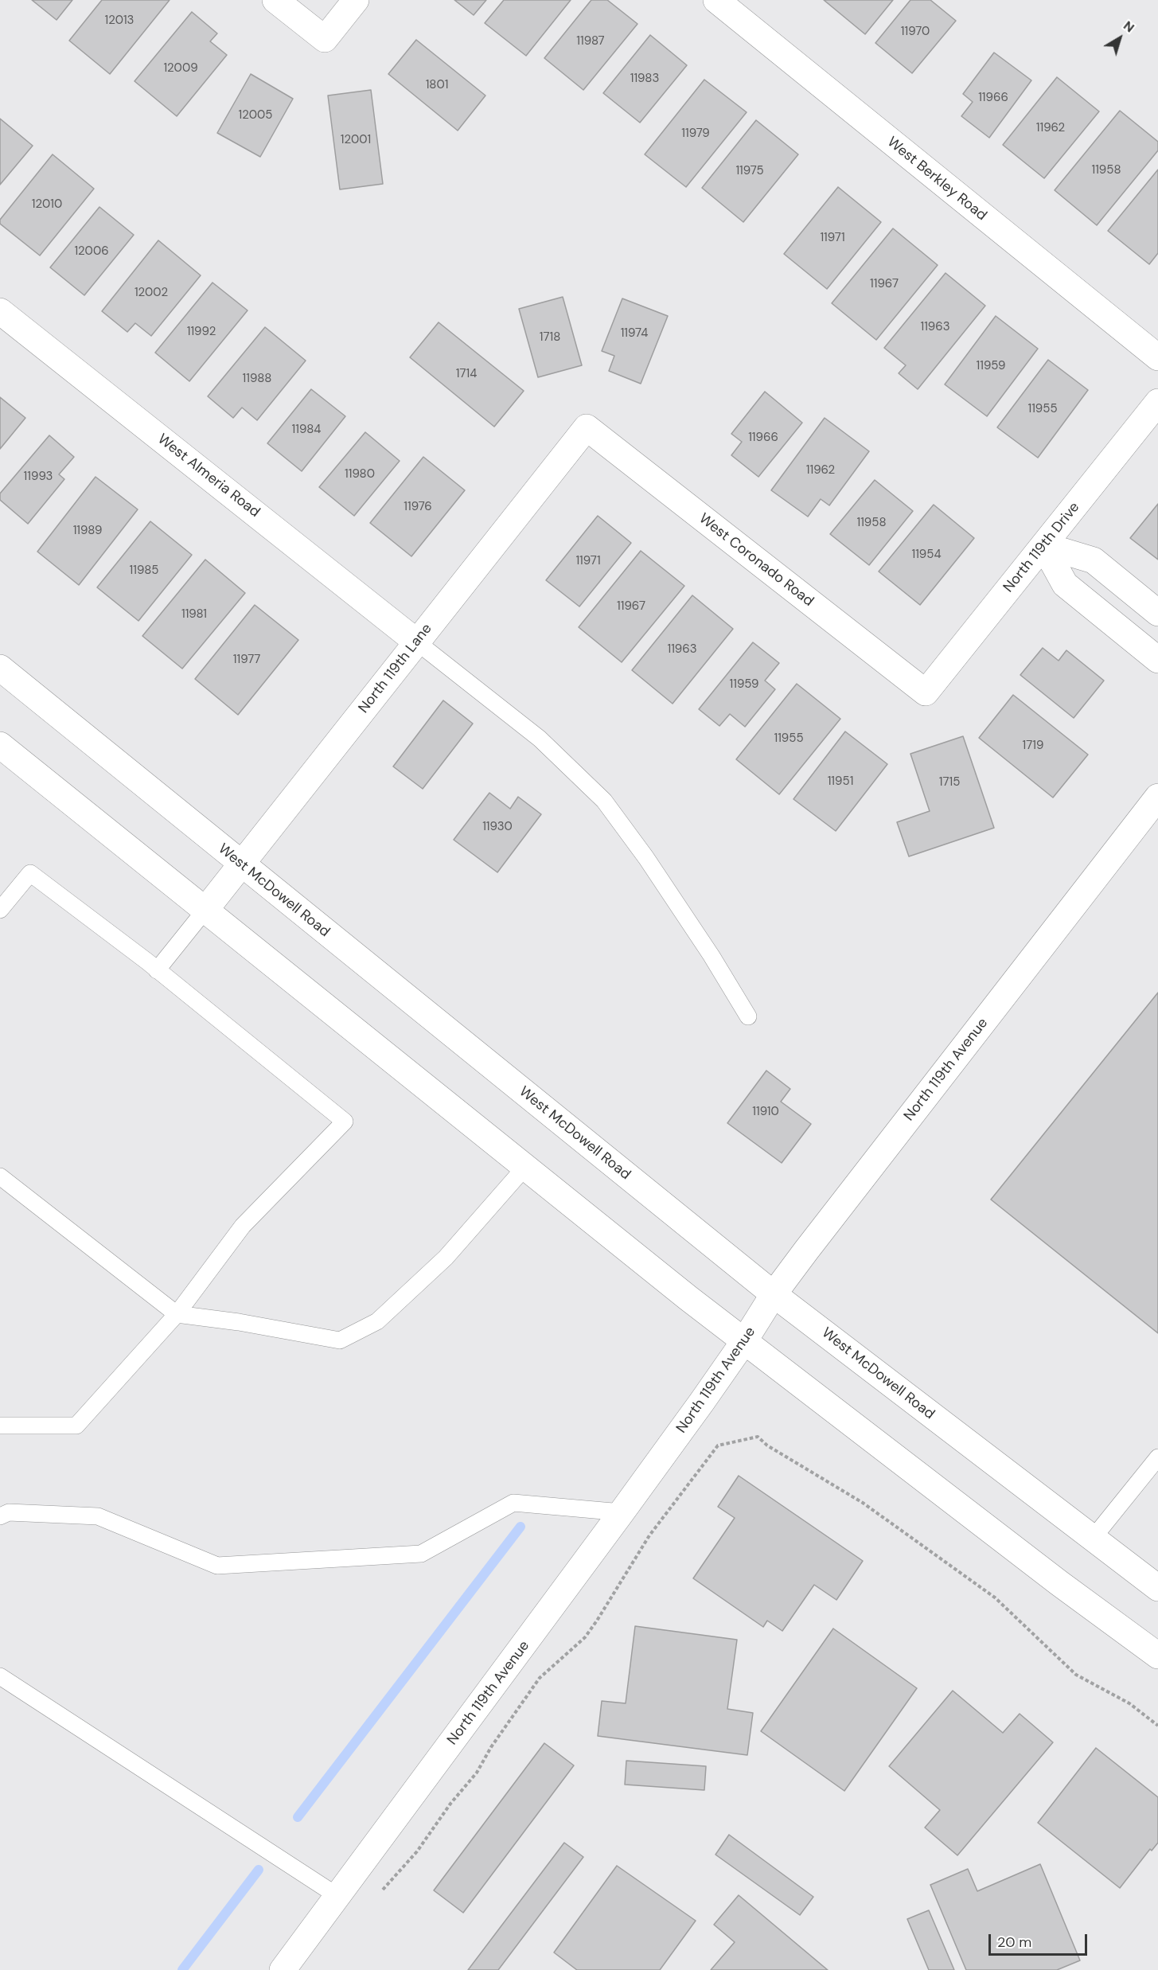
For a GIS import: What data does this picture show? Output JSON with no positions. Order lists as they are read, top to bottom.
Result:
{
  "streets": {
    "street": [
      "West Berkley Road",
      "West Almeria Road",
      "North 119th Drive",
      "West Coronado Road",
      "North 119th Lane",
      "West McDowell Road",
      "North 119th Avenue"
    ]
  },
  "crossings": [
    ["West Almeria Road", "North 119th Lane"],
    ["North 119th Drive", "West Coronado Road"],
    ["West Coronado Road", "North 119th Lane"],
    ["North 119th Lane", "West McDowell Road"],
    ["West McDowell Road", "North 119th Avenue"]
  ],
  "house_numbers": [
    "12013",
    "11970",
    "11987",
    "12009",
    "11983",
    "1801",
    "11966",
    "12005",
    "11962",
    "11979",
    "12001",
    "11958",
    "11975",
    "12010",
    "11971",
    "12006",
    "11967",
    "12002",
    "11963",
    "11992",
    "11974",
    "1718",
    "11959",
    "1714",
    "11988",
    "11955",
    "11984",
    "11966",
    "11962",
    "11980",
    "11993",
    "11976",
    "11958",
    "11989",
    "11954",
    "11971",
    "11985",
    "11967",
    "11981",
    "11963",
    "11977",
    "11959",
    "11955",
    "1719",
    "11951",
    "1715",
    "11930",
    "11910"
  ],
  "scale_bar": "20 m",
  "north": "top right"
}
